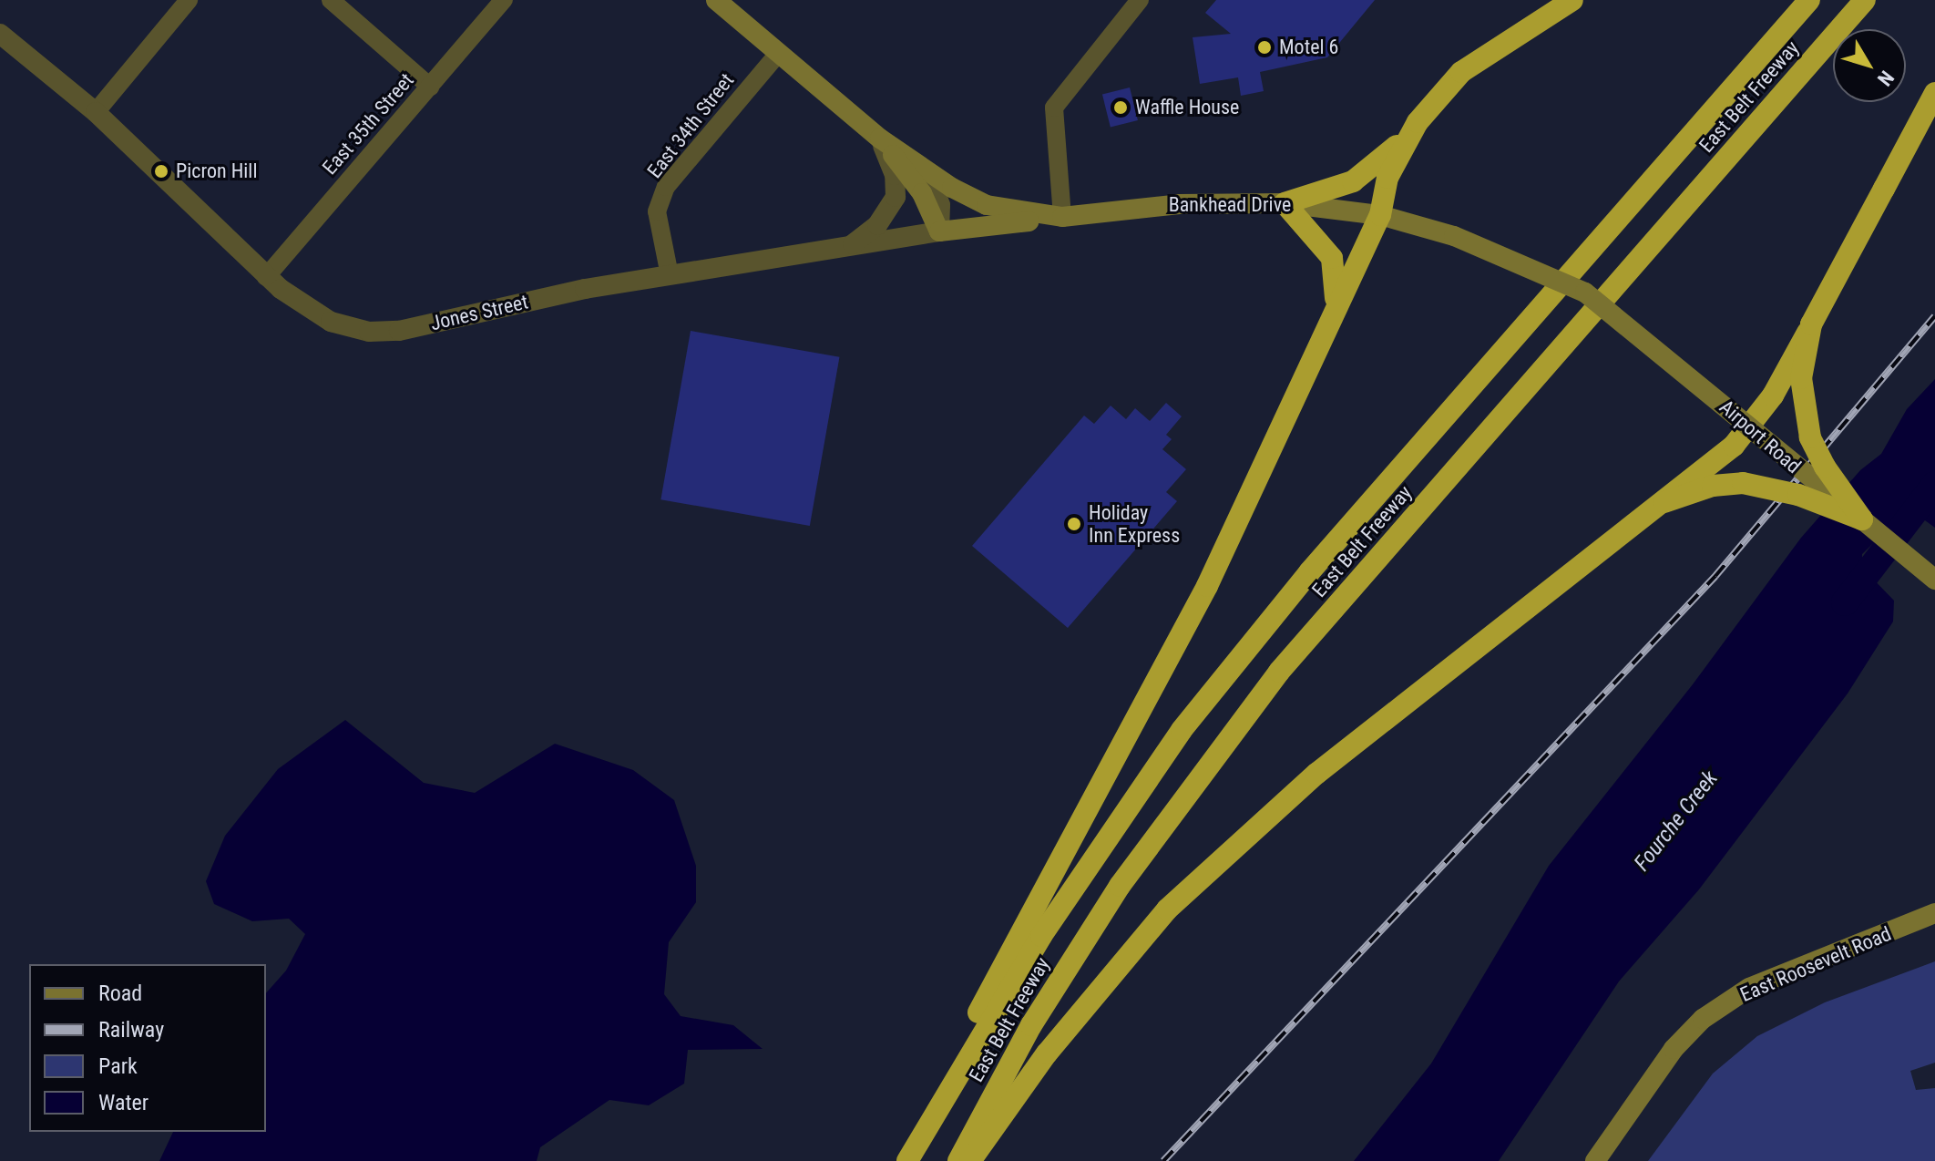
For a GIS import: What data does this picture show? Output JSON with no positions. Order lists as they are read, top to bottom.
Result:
{
  "streets": {
    "highway": ["East Belt Freeway"],
    "main road": [
      "Bankhead Drive",
      "Jones Street",
      "Airport Road",
      "East Roosevelt Road"
    ],
    "street": ["East 35th Street", "East 34th Street"]
  },
  "crossings": [
    ["East 35th Street", "Jones Street"],
    ["East 34th Street", "Bankhead Drive"],
    ["East 34th Street", "Jones Street"],
    ["Bankhead Drive", "Jones Street"],
    ["Bankhead Drive", "Airport Road"]
  ],
  "water": ["Fourche Creek"],
  "places": [
    "Motel 6",
    "Waffle House",
    "Picron Hill",
    "Holiday Inn Express"
  ],
  "legend": [
    "Road",
    "Railway",
    "Park",
    "Water"
  ],
  "north": "bottom right"
}
